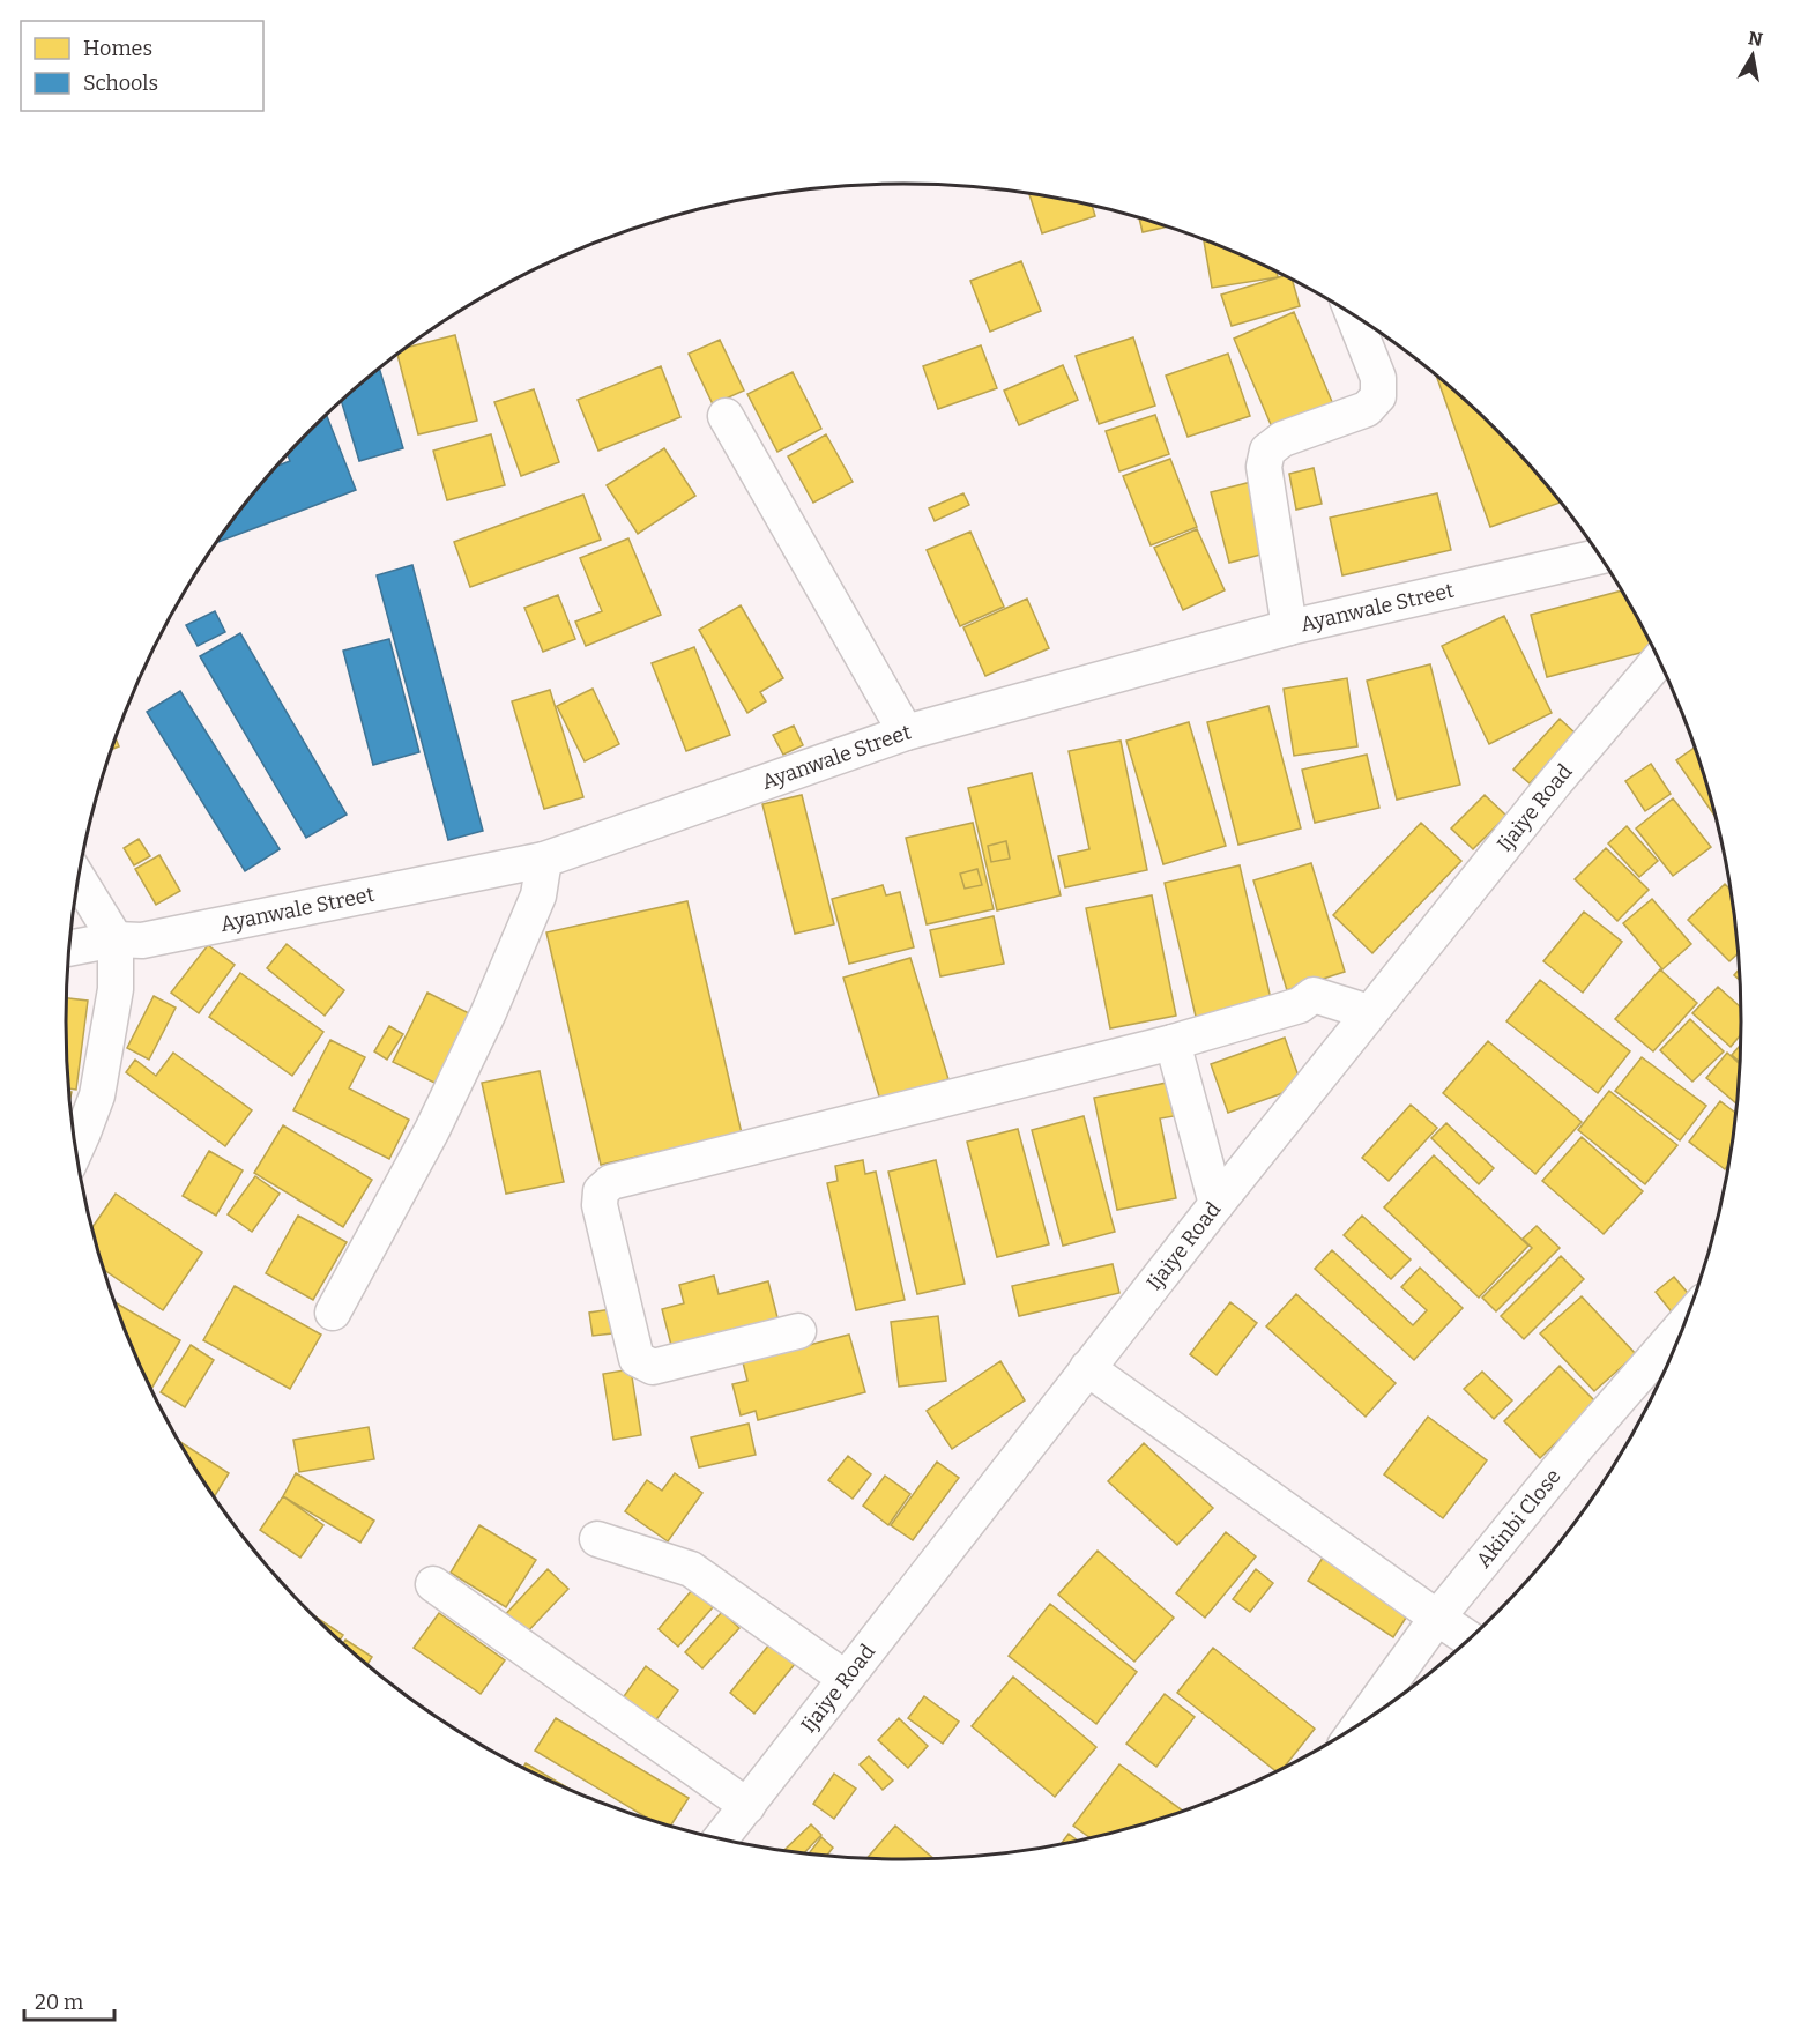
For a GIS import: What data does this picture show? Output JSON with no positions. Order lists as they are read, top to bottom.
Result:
{
  "streets": {
    "street": ["Ayanwale Street", "Ijaiye Road", "Akinbi Close"]
  },
  "legend": ["Homes", "Schools"],
  "scale_bar": "20 m",
  "north": "top"
}
